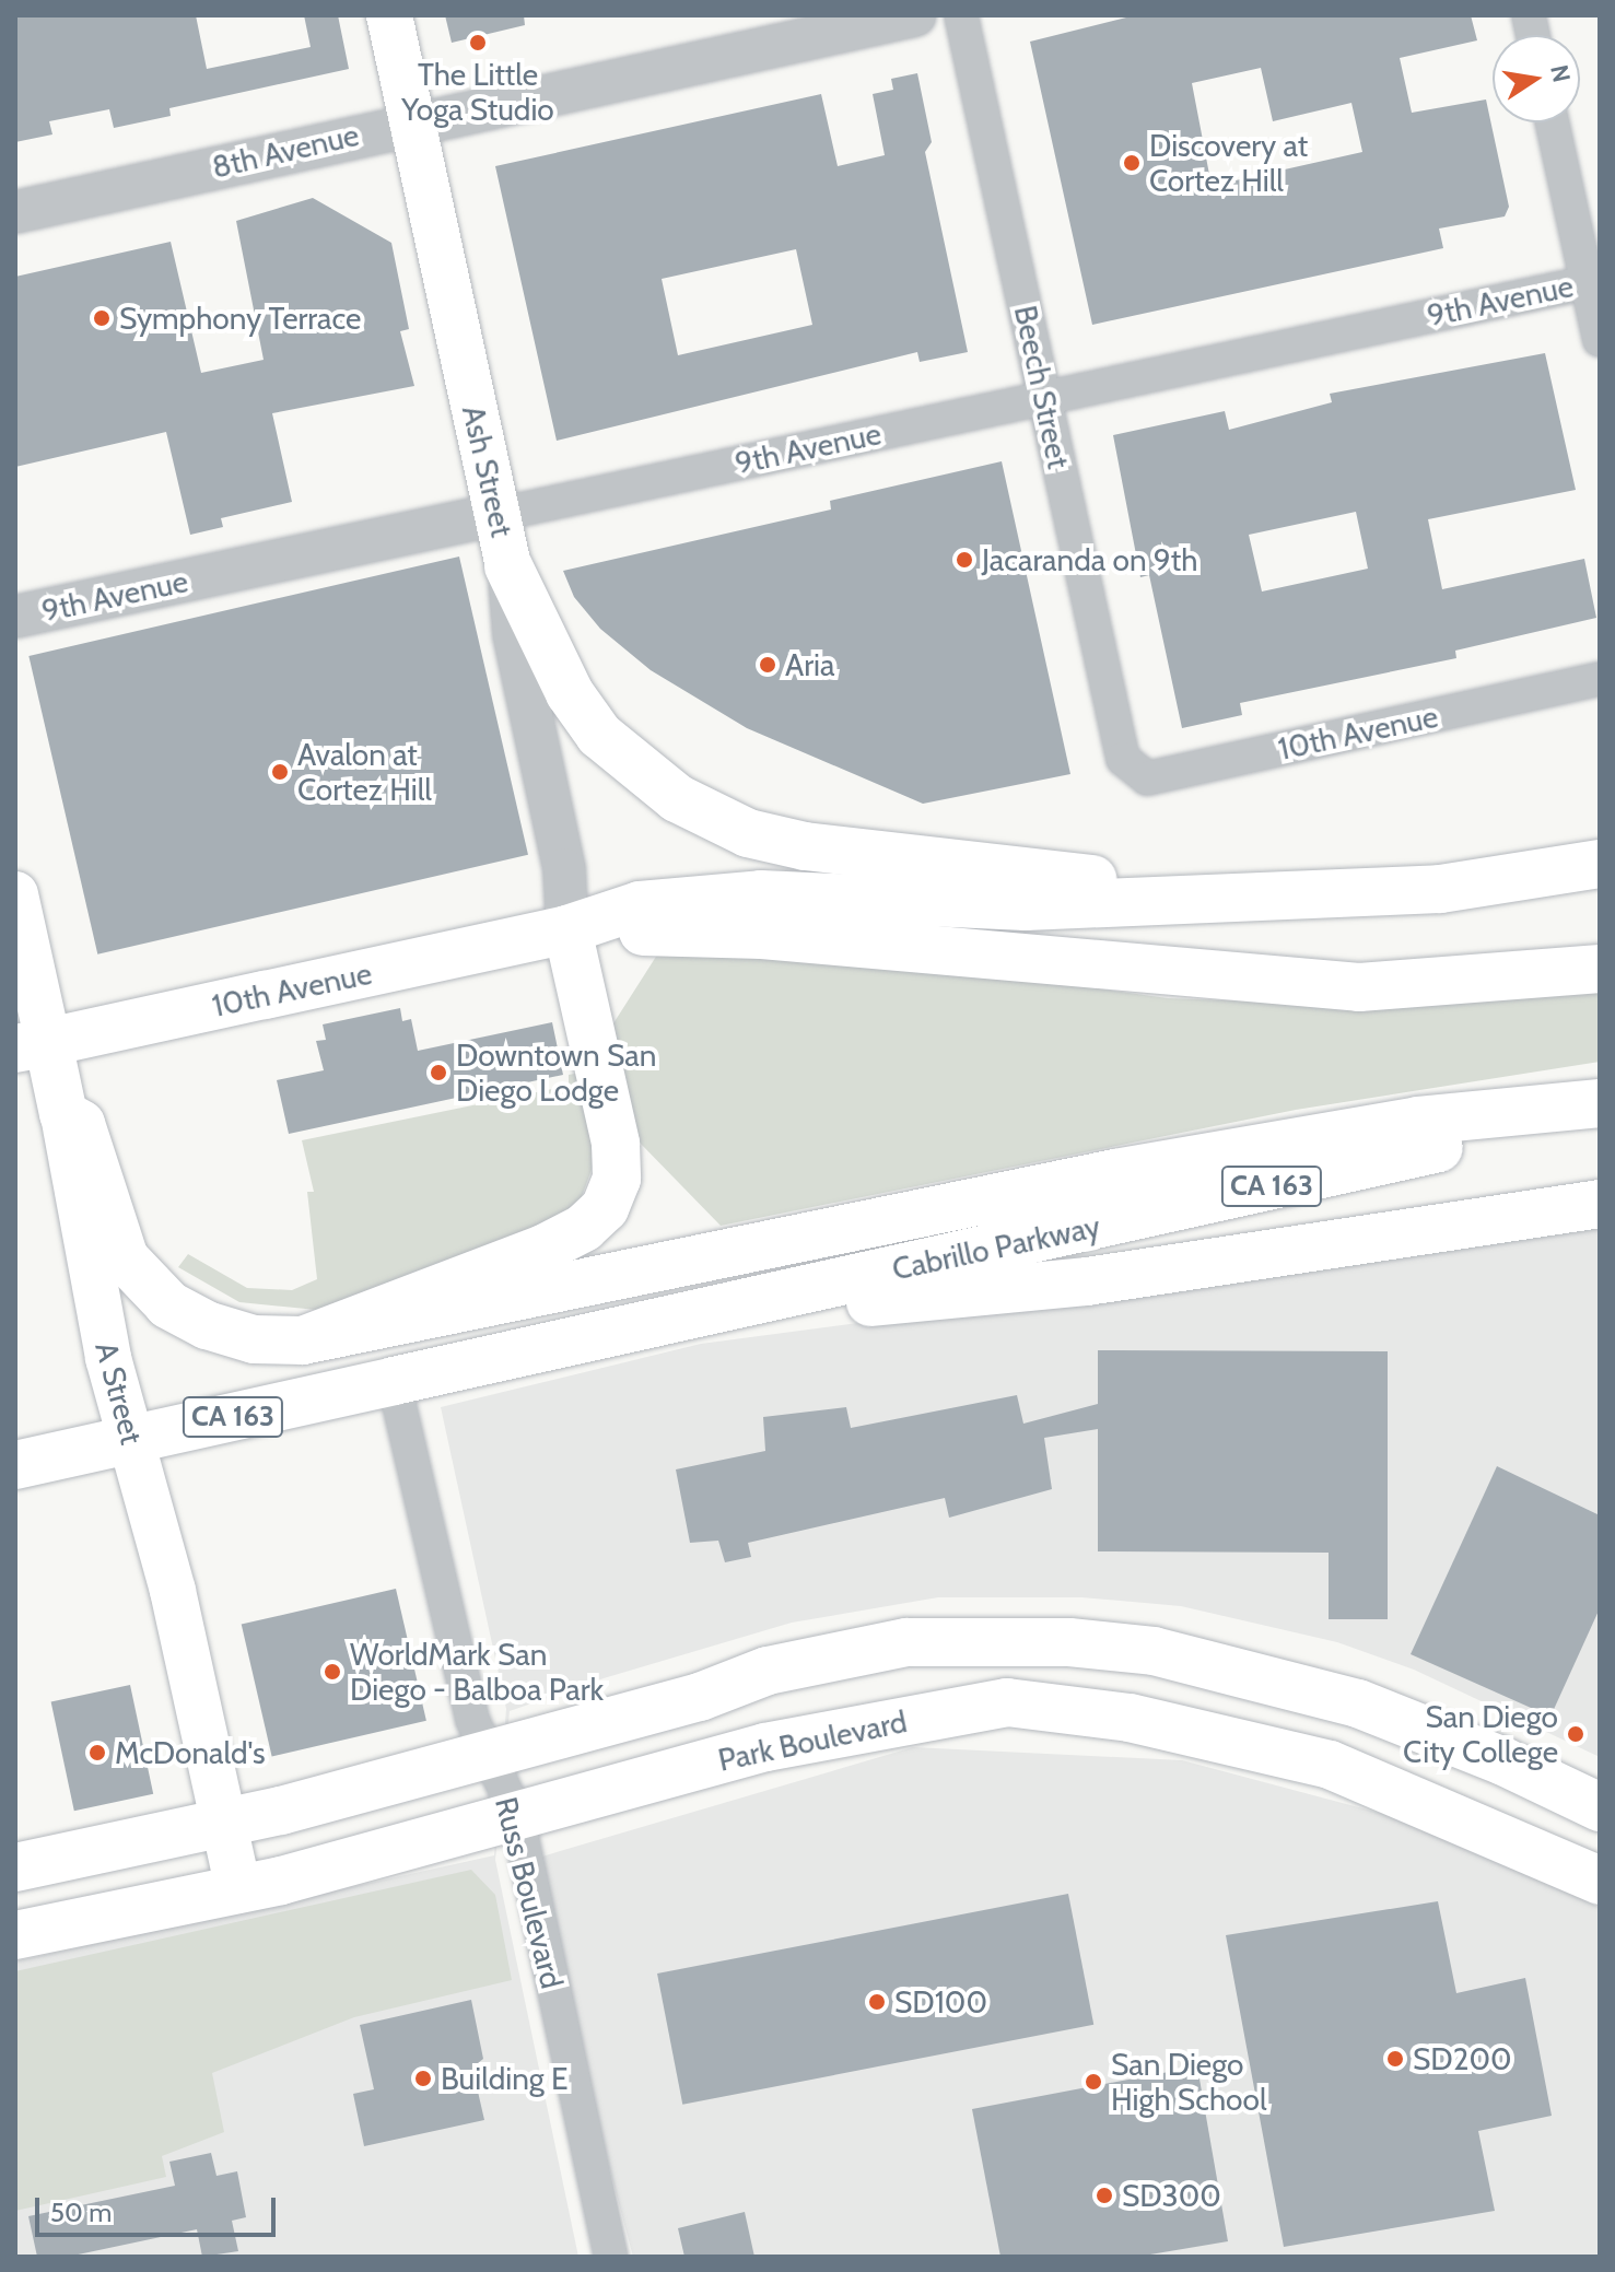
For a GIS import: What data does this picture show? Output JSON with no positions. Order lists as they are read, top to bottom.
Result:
{
  "streets": {
    "main road": [
      "Ash Street",
      "10th Avenue",
      "CA 163",
      "Cabrillo Parkway",
      "A Street",
      "Park Boulevard"
    ],
    "street": [
      "8th Avenue",
      "9th Avenue",
      "Beech Street",
      "Russ Boulevard"
    ]
  },
  "crossings": [
    ["8th Avenue", "Ash Street"],
    ["9th Avenue", "Beech Street"],
    ["9th Avenue", "Ash Street"],
    ["Beech Street", "10th Avenue"],
    ["Ash Street", "10th Avenue"],
    ["10th Avenue", "A Street"],
    ["CA 163", "Cabrillo Parkway"],
    ["CA 163", "A Street"],
    ["CA 163", "Russ Boulevard"],
    ["Cabrillo Parkway", "Russ Boulevard"],
    ["A Street", "Park Boulevard"],
    ["Park Boulevard", "Russ Boulevard"]
  ],
  "places": [
    "The Little Yoga Studio",
    "Discovery at Cortez Hill",
    "Symphony Terrace",
    "Jacaranda on 9th",
    "Aria",
    "Avalon at Cortez Hill",
    "Downtown San Diego Lodge",
    "WorldMark San Diego - Balboa Park",
    "San Diego City College",
    "McDonald's",
    "SD100",
    "SD200",
    "Building E",
    "San Diego High School",
    "SD300"
  ],
  "scale_bar": "50 m",
  "north": "right"
}
